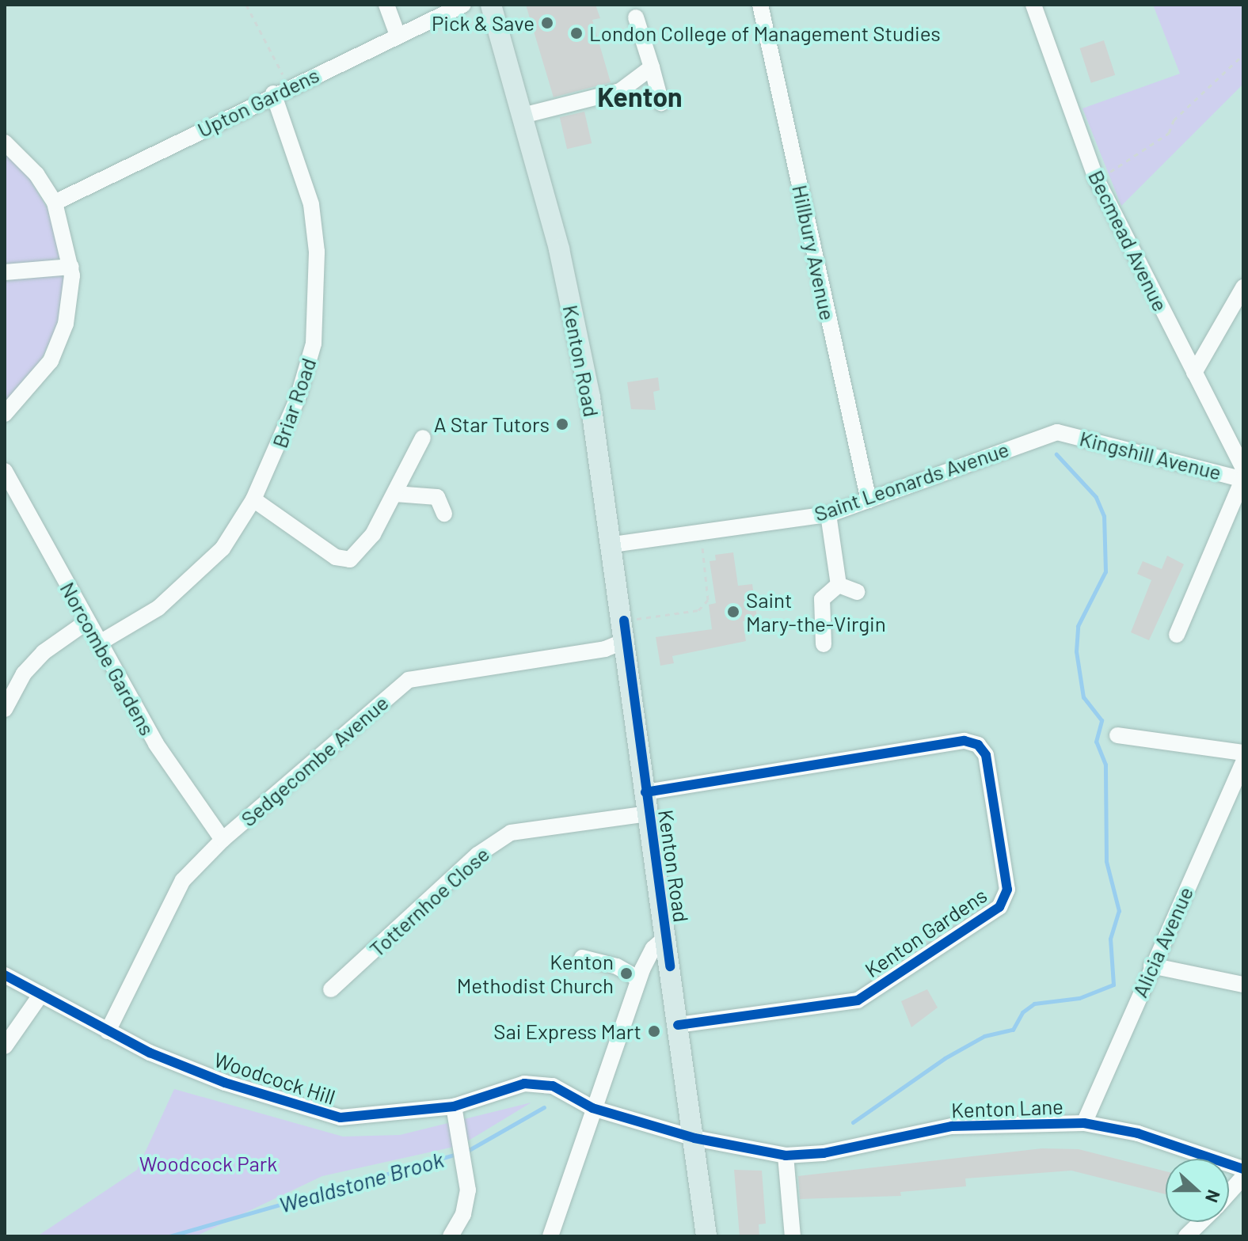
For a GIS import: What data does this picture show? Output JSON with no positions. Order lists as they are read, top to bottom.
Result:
{
  "streets": {
    "main road": ["Kenton Road"],
    "street": [
      "Upton Gardens",
      "Becmead Avenue",
      "Hillbury Avenue",
      "Briar Road",
      "Kingshill Avenue",
      "Saint Leonards Avenue",
      "Norcombe Gardens",
      "Sedgecombe Avenue",
      "Totternhoe Close",
      "Kenton Gardens",
      "Alicia Avenue",
      "Woodcock Hill",
      "Kenton Lane"
    ]
  },
  "crossings": [
    ["Upton Gardens", "Briar Road"],
    ["Hillbury Avenue", "Saint Leonards Avenue"],
    ["Kenton Road", "Saint Leonards Avenue"],
    ["Kenton Road", "Sedgecombe Avenue"],
    ["Kenton Road", "Totternhoe Close"],
    ["Kenton Road", "Kenton Gardens"],
    ["Kenton Road", "Woodcock Hill"],
    ["Kenton Road", "Kenton Lane"],
    ["Briar Road", "Norcombe Gardens"],
    ["Kingshill Avenue", "Saint Leonards Avenue"],
    ["Norcombe Gardens", "Sedgecombe Avenue"],
    ["Sedgecombe Avenue", "Woodcock Hill"],
    ["Alicia Avenue", "Kenton Lane"],
    ["Woodcock Hill", "Kenton Lane"]
  ],
  "districts": ["Kenton"],
  "water": ["Wealdstone Brook"],
  "parks": ["Woodcock Park"],
  "places": [
    "Pick & Save",
    "London College of Management Studies",
    "A Star Tutors",
    "Saint Mary-the-Virgin",
    "Kenton Methodist Church",
    "Sai Express Mart"
  ],
  "north": "right"
}
